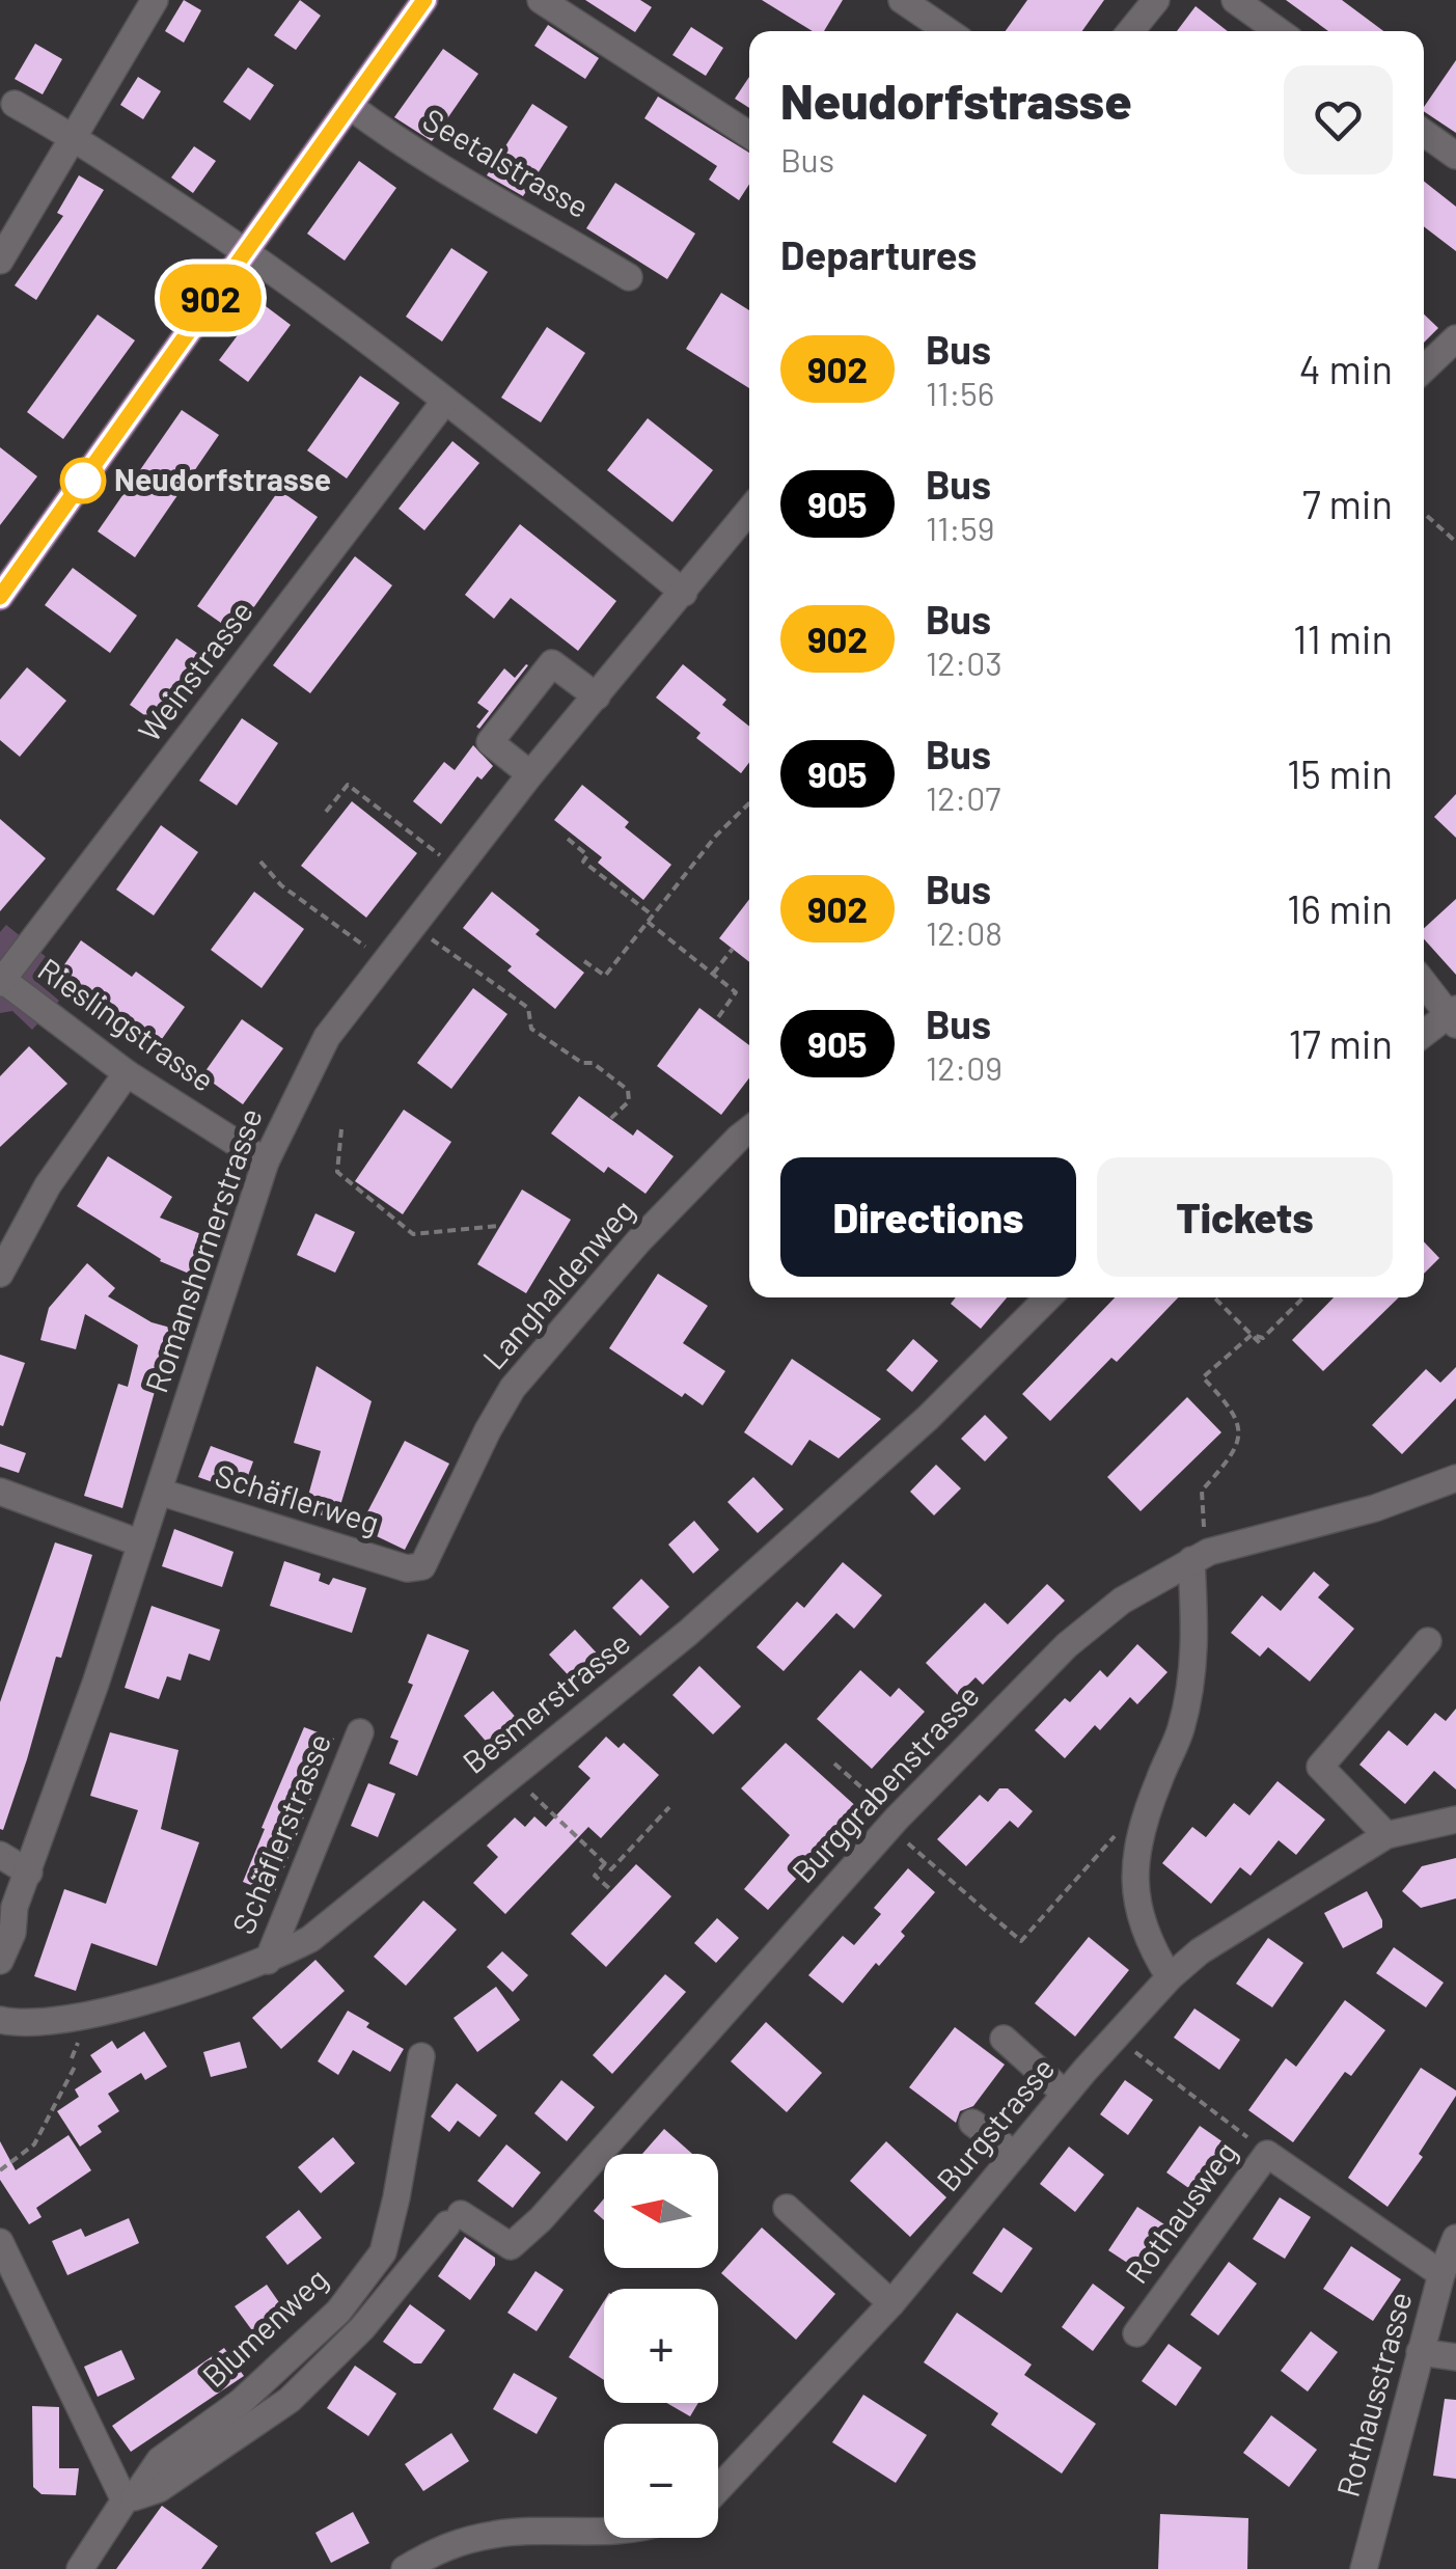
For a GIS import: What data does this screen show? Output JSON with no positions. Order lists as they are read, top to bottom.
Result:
{
  "streets": {
    "street": [
      "Seetalstrasse",
      "Weinstrasse",
      "Rieslingstrasse",
      "Romanshornerstrasse",
      "Langhaldenweg",
      "Schäflerweg",
      "Besmerstrasse",
      "Burggrabenstrasse",
      "Schäflerstrasse",
      "Burgstrasse",
      "Rothausweg",
      "Blumenweg",
      "Rothausstrasse"
    ]
  },
  "crossings": [
    ["Weinstrasse", "Rieslingstrasse"],
    ["Rieslingstrasse", "Romanshornerstrasse"],
    ["Romanshornerstrasse", "Schäflerweg"],
    ["Langhaldenweg", "Schäflerweg"],
    ["Besmerstrasse", "Schäflerstrasse"],
    ["Burggrabenstrasse", "Blumenweg"],
    ["Rothausweg", "Rothausstrasse"]
  ],
  "places": ["Neudorfstrasse"],
  "lines": ["bus line 902"],
  "north": "left",
  "page": {
    "on_map": "902",
    "heading": [
      ["Neudorfstrasse", "Bus"],
      "Departures"
    ],
    "list": [
      {
        "mark": "902",
        "name": "Bus",
        "note": "11:56",
        "value": "4 min"
      },
      {
        "mark": "905",
        "name": "Bus",
        "note": "11:59",
        "value": "7 min"
      },
      {
        "mark": "902",
        "name": "Bus",
        "note": "12:03",
        "value": "11 min"
      },
      {
        "mark": "905",
        "name": "Bus",
        "note": "12:07",
        "value": "15 min"
      },
      {
        "mark": "902",
        "name": "Bus",
        "note": "12:08",
        "value": "16 min"
      },
      {
        "mark": "905",
        "name": "Bus",
        "note": "12:09",
        "value": "17 min"
      }
    ],
    "buttons": ["Directions", "Tickets"],
    "map_buttons": ["+", "−"]
  }
}
